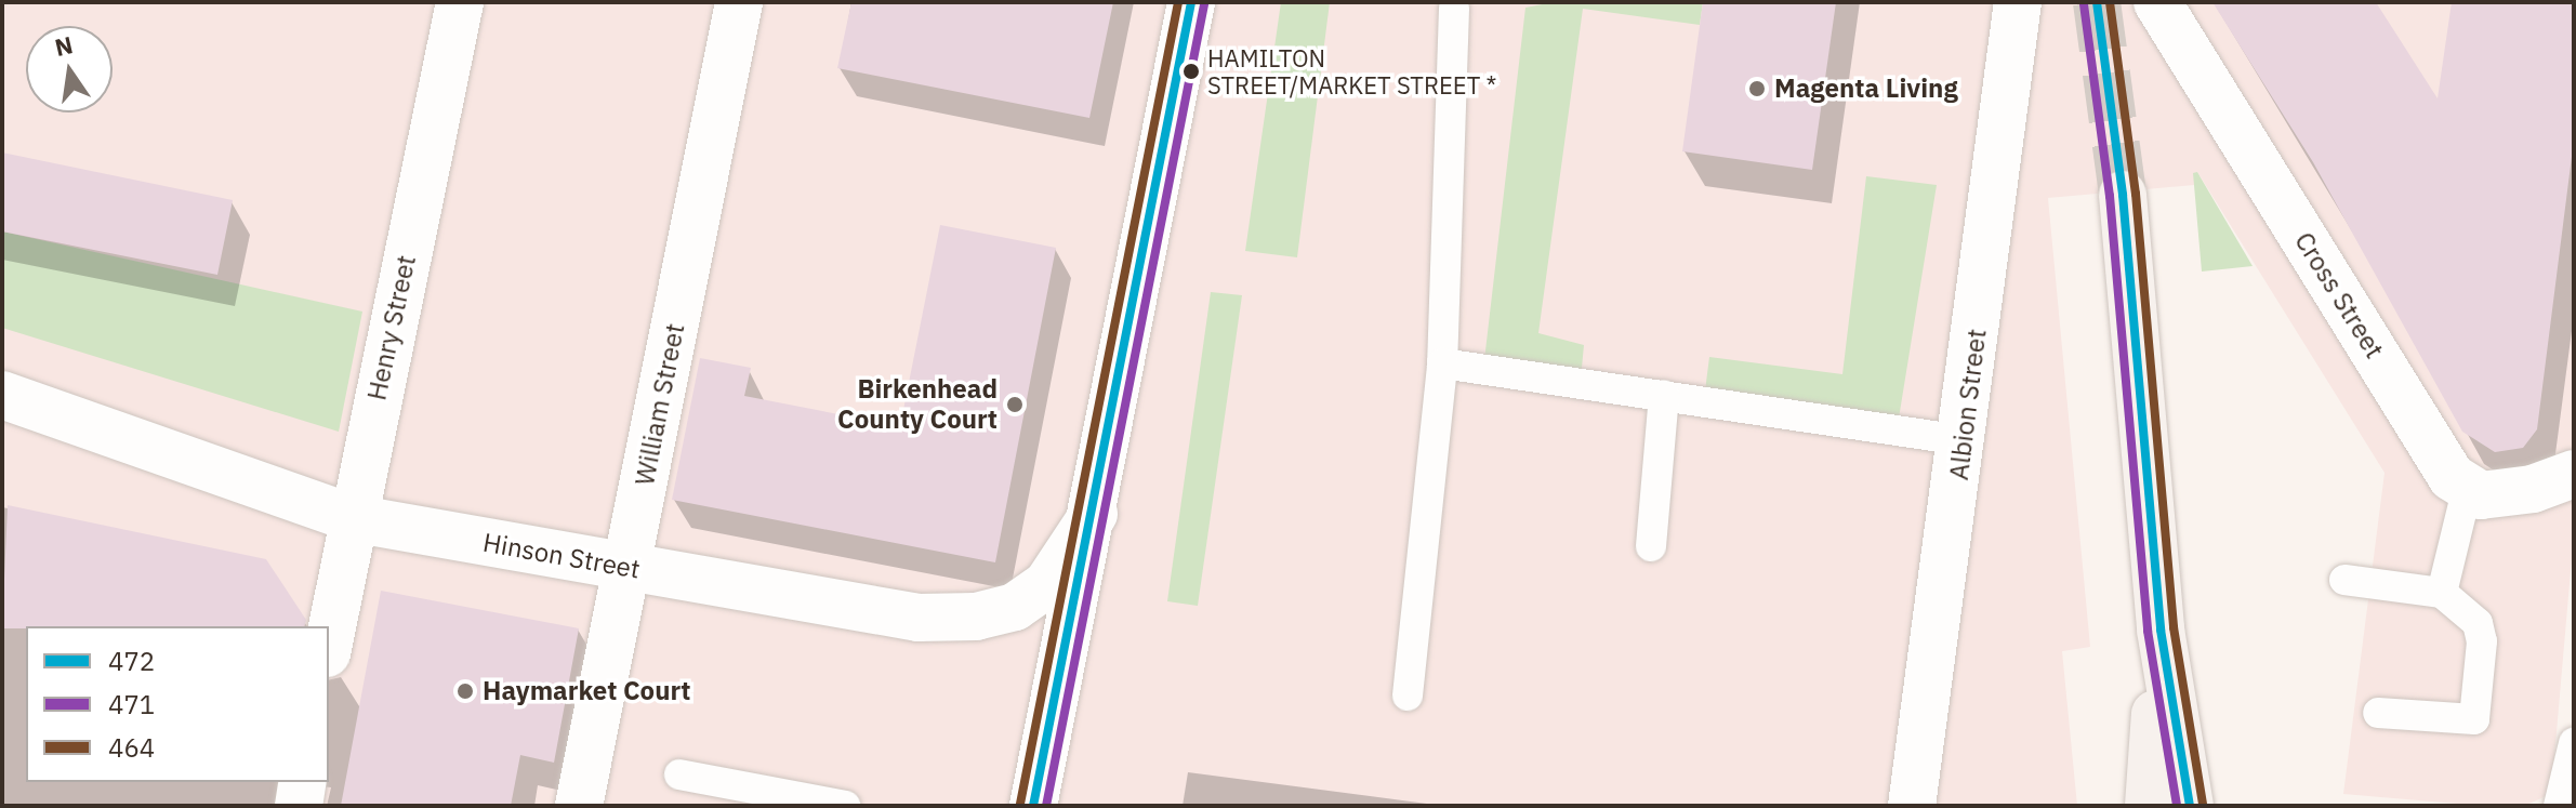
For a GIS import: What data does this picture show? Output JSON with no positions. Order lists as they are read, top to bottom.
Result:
{
  "streets": {
    "street": [
      "Cross Street",
      "Henry Street",
      "William Street",
      "Albion Street",
      "Hinson Street"
    ]
  },
  "crossings": [
    ["Henry Street", "Hinson Street"],
    ["William Street", "Hinson Street"]
  ],
  "places": [
    "HAMILTON STREET/MARKET STREET *",
    "Magenta Living",
    "Birkenhead County Court",
    "Haymarket Court"
  ],
  "lines": ["transit line 472", "transit line 464", "transit line 471"],
  "legend": ["472", "471", "464"],
  "north": "top"
}
